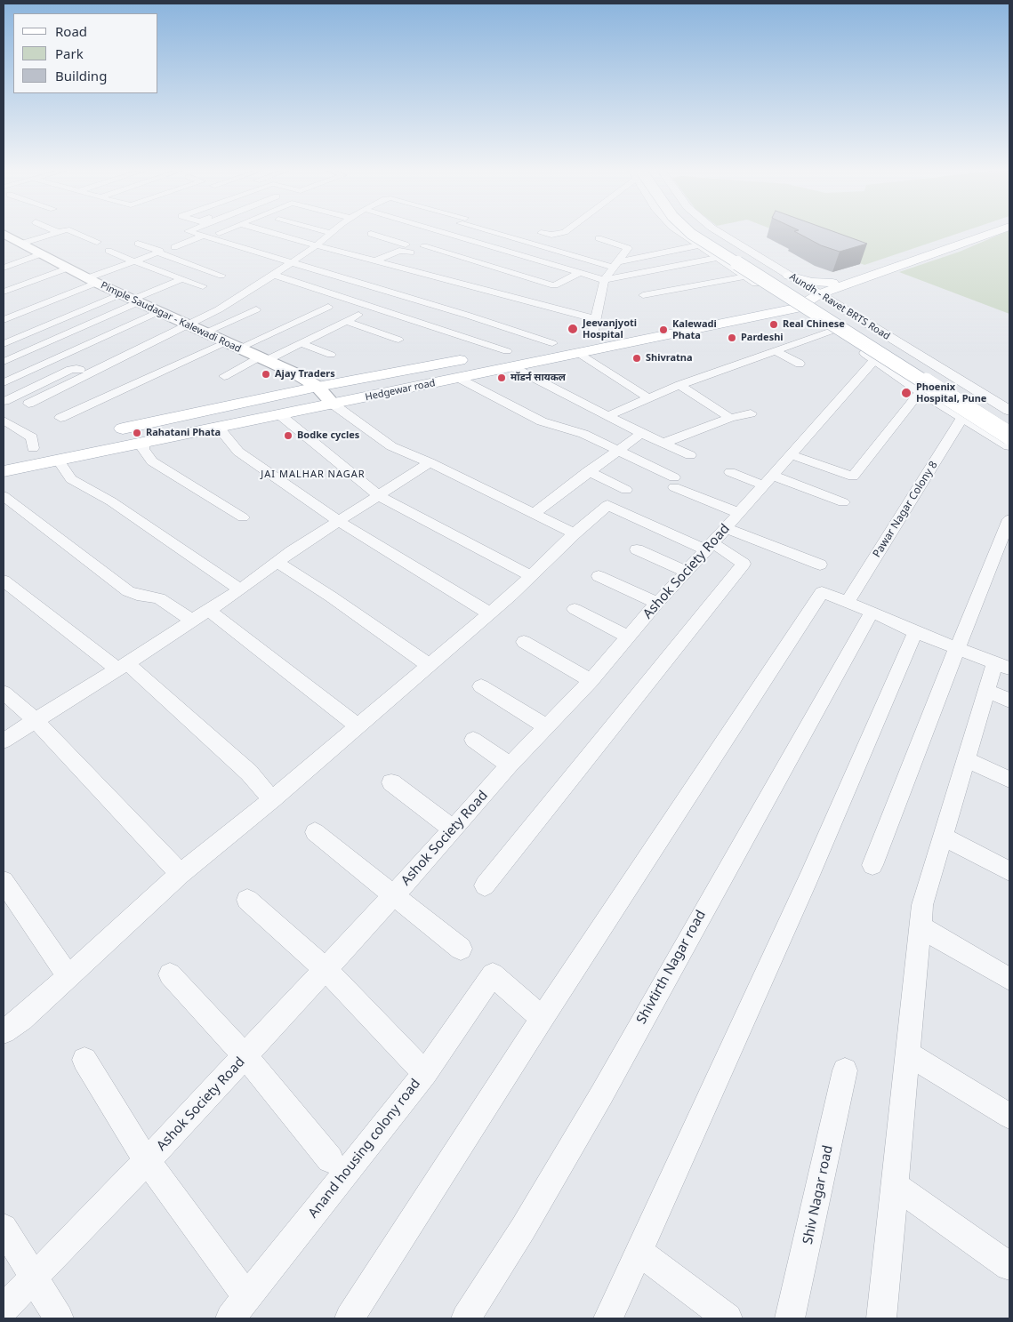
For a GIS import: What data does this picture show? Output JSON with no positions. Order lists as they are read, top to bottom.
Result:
{
  "streets": {
    "main road": ["Pimple Saudagar - Kalewadi Road", "Hedgewar road"],
    "street": [
      "Aundh - Ravet BRTS Road",
      "Pawar Nagar Colony 8",
      "Ashok Society Road",
      "Shivtirth Nagar road",
      "Anand housing colony road",
      "Shiv Nagar road"
    ]
  },
  "crossings": [
    ["Aundh - Ravet BRTS Road", "Hedgewar road"],
    ["Pimple Saudagar - Kalewadi Road", "Hedgewar road"]
  ],
  "districts": ["JAI MALHAR NAGAR"],
  "places": [
    "Real Chinese",
    "Jeevanjyoti Hospital",
    "Kalewadi Phata",
    "Pardeshi",
    "Shivratna",
    "Ajay Traders",
    "मॉडर्न सायकल",
    "Phoenix Hospital, Pune",
    "Rahatani Phata",
    "Bodke cycles"
  ],
  "legend": ["Road", "Park", "Building"]
}
